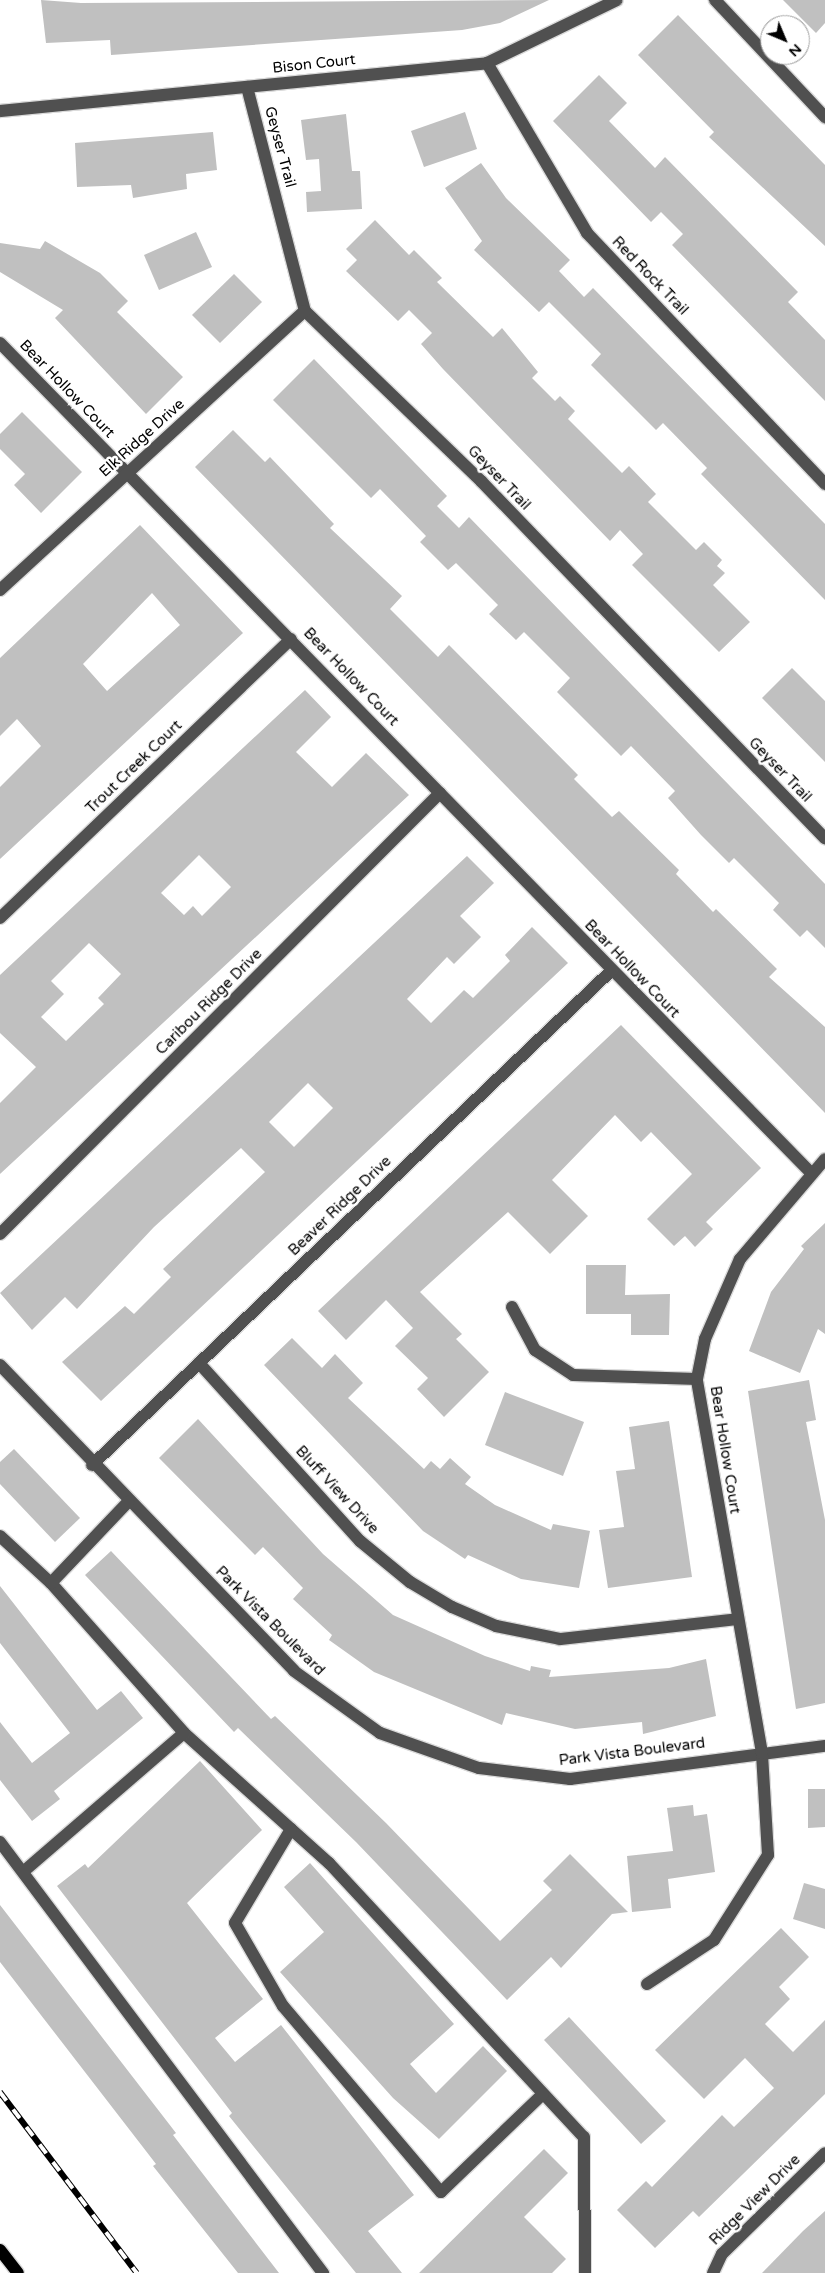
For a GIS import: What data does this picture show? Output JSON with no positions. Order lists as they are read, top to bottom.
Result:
{
  "streets": {
    "street": [
      "Bison Court",
      "Geyser Trail",
      "Red Rock Trail",
      "Bear Hollow Court",
      "Elk Ridge Drive",
      "Trout Creek Court",
      "Caribou Ridge Drive",
      "Beaver Ridge Drive",
      "Bluff View Drive",
      "Park Vista Boulevard",
      "Ridge View Drive"
    ]
  },
  "crossings": [
    ["Bison Court", "Geyser Trail"],
    ["Bison Court", "Red Rock Trail"],
    ["Geyser Trail", "Elk Ridge Drive"],
    ["Bear Hollow Court", "Elk Ridge Drive"],
    ["Bear Hollow Court", "Trout Creek Court"],
    ["Bear Hollow Court", "Caribou Ridge Drive"],
    ["Bear Hollow Court", "Beaver Ridge Drive"],
    ["Bear Hollow Court", "Bluff View Drive"],
    ["Bear Hollow Court", "Park Vista Boulevard"],
    ["Beaver Ridge Drive", "Bluff View Drive"],
    ["Beaver Ridge Drive", "Park Vista Boulevard"]
  ],
  "north": "bottom right"
}
